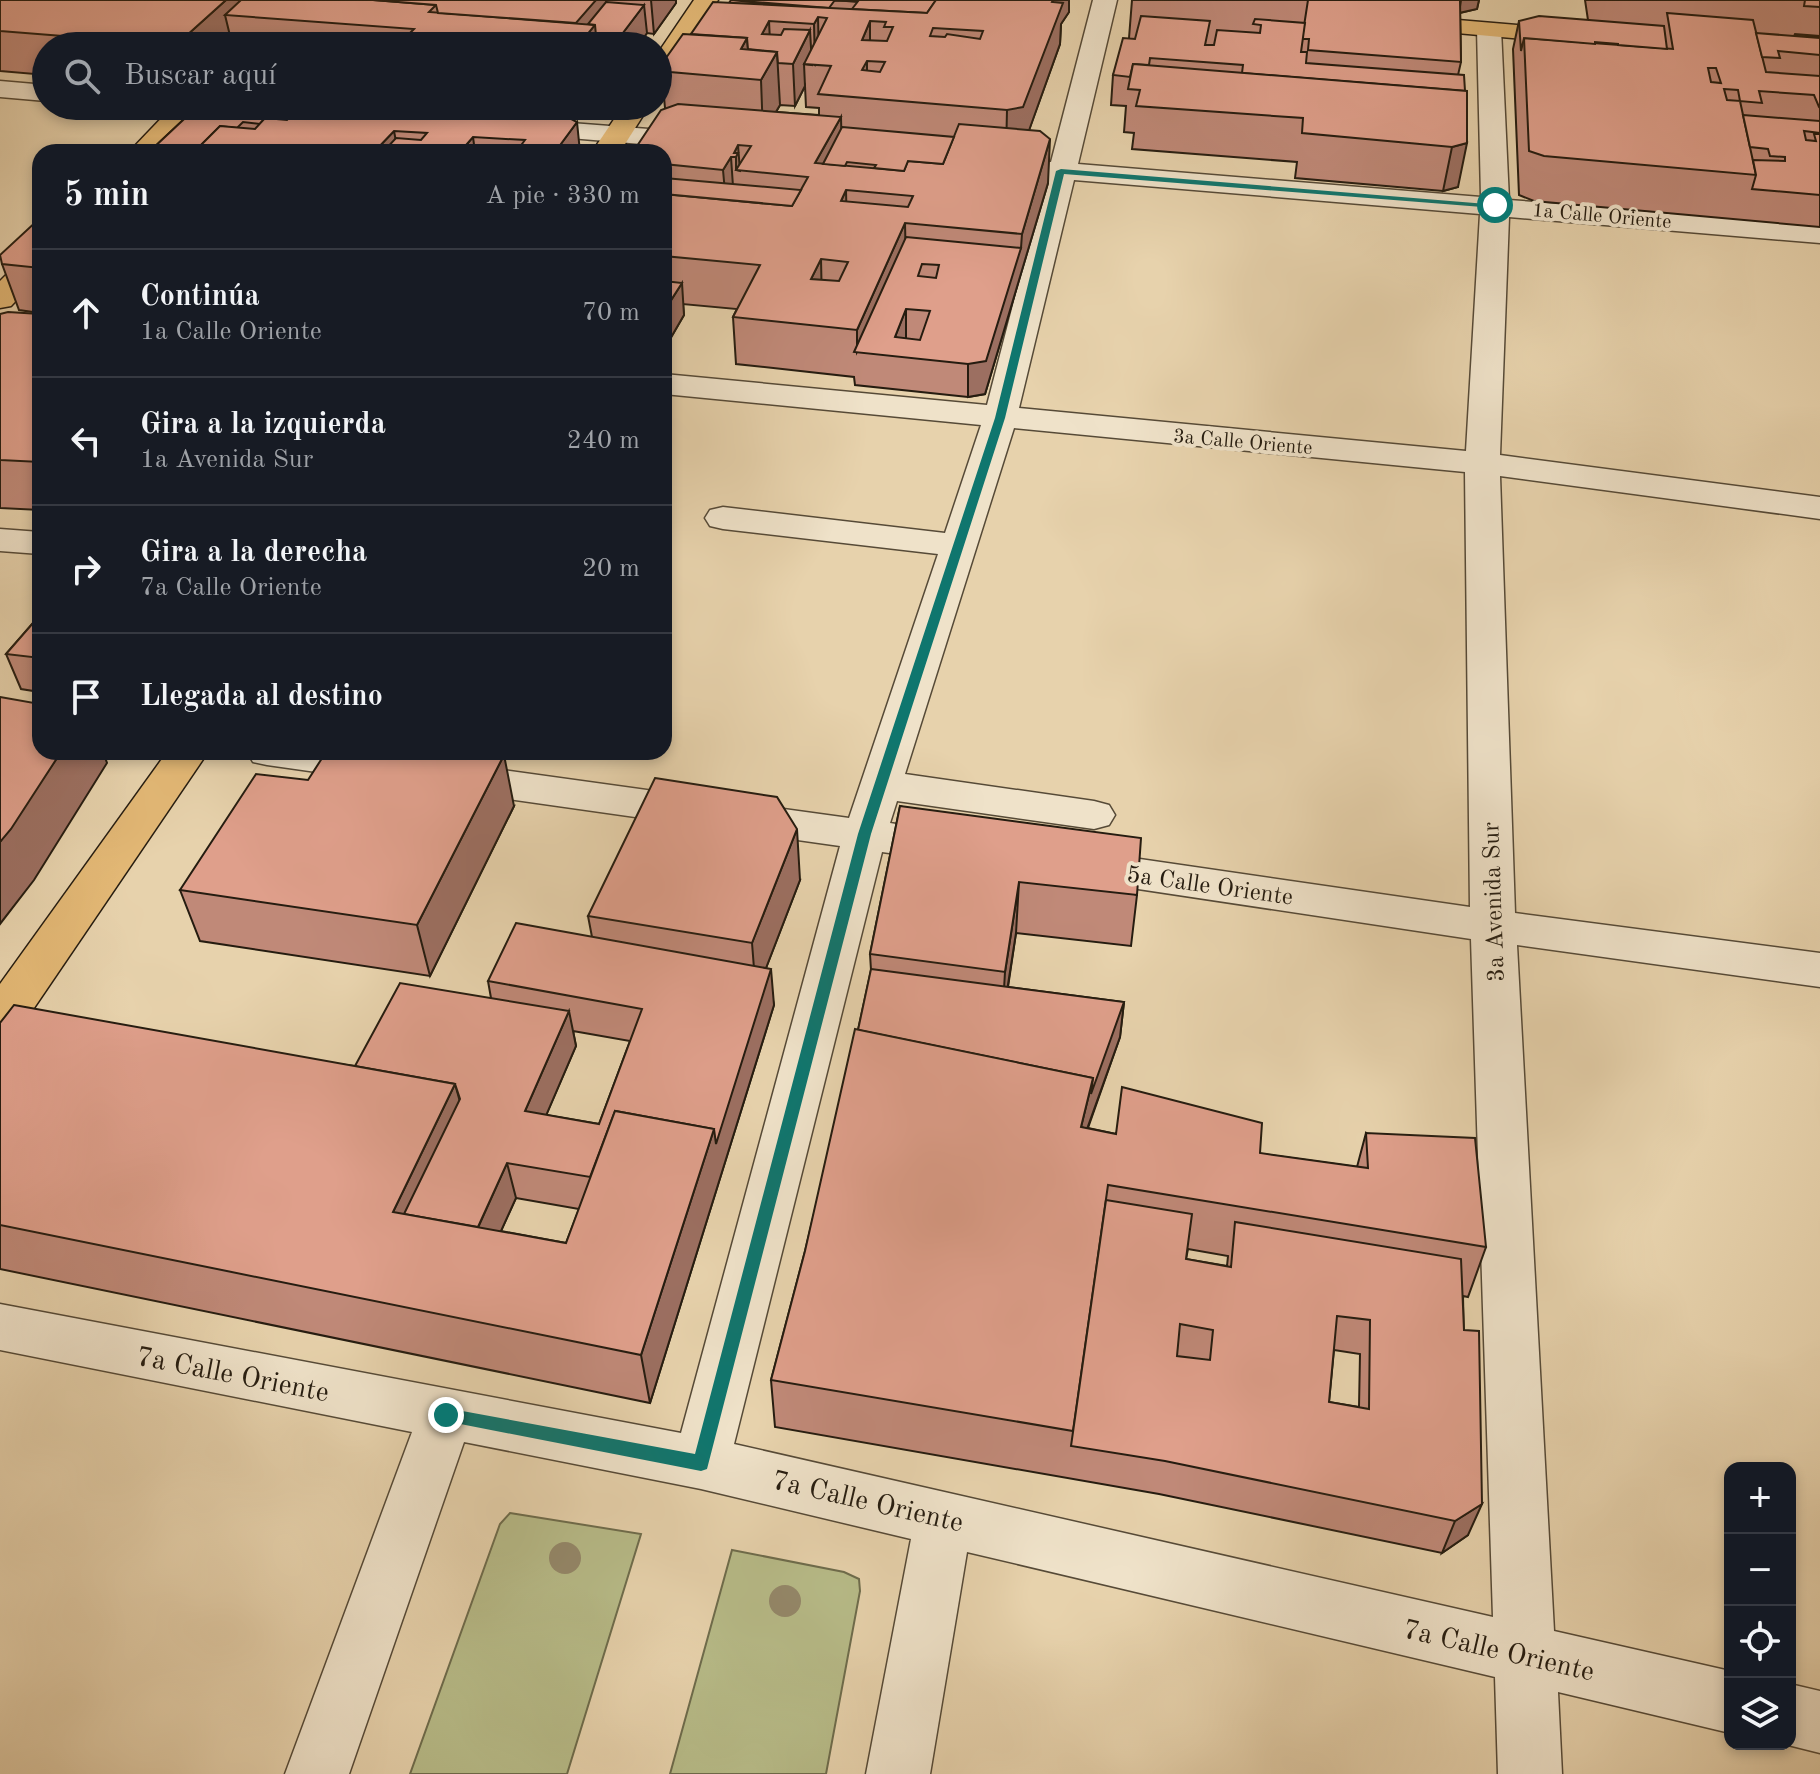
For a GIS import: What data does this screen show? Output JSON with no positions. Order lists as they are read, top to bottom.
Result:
{
  "streets": {
    "street": [
      "1a Calle Oriente",
      "3a Calle Oriente",
      "5a Calle Oriente",
      "3a Avenida Sur",
      "7a Calle Oriente"
    ]
  },
  "crossings": [
    ["1a Calle Oriente", "3a Avenida Sur"],
    ["3a Calle Oriente", "3a Avenida Sur"],
    ["5a Calle Oriente", "3a Avenida Sur"],
    ["3a Avenida Sur", "7a Calle Oriente"]
  ],
  "page": {
    "search": "Buscar aquí",
    "heading": ["5 min", "A pie · 330 m"],
    "list": [
      ["Continúa", "1a Calle Oriente", "70 m"],
      ["Gira a la izquierda", "1a Avenida Sur", "240 m"],
      ["Gira a la derecha", "7a Calle Oriente", "20 m"],
      "Llegada al destino"
    ],
    "map_buttons": ["+", "−"]
  }
}
